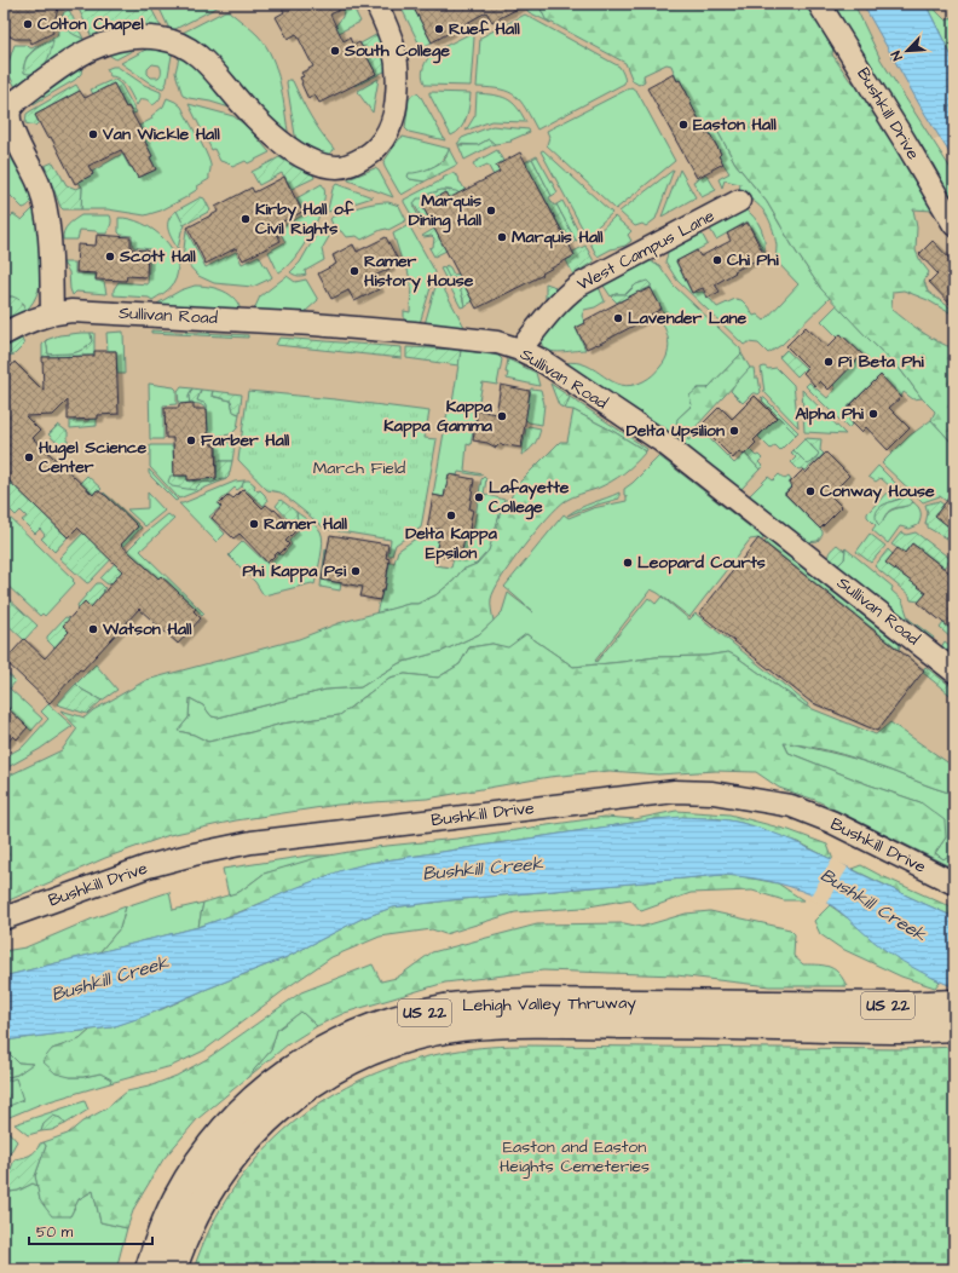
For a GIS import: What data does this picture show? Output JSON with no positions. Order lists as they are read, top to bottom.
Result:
{
  "streets": {
    "highway": ["Lehigh Valley Thruway", "US 22"],
    "street": ["Bushkill Drive", "West Campus Lane", "Sullivan Road"]
  },
  "crossings": [
    ["West Campus Lane", "Sullivan Road"]
  ],
  "water": ["Bushkill Creek"],
  "parks": ["March Field", "Easton and Easton Heights Cemeteries"],
  "places": [
    "Colton Chapel",
    "Ruef Hall",
    "South College",
    "Easton Hall",
    "Van Wickle Hall",
    "Marquis Dining Hall",
    "Kirby Hall of Civil Rights",
    "Marquis Hall",
    "Scott Hall",
    "Chi Phi",
    "Ramer History House",
    "Lavender Lane",
    "Pi Beta Phi",
    "Alpha Phi",
    "Kappa Kappa Gamma",
    "Delta Upsilion",
    "Farber Hall",
    "Hugel Science Center",
    "Conway House",
    "Lafayette College",
    "Delta Kappa Epsilon",
    "Ramer Hall",
    "Leopard Courts",
    "Phi Kappa Psi",
    "Watson Hall"
  ],
  "scale_bar": "50 m",
  "north": "bottom left"
}
